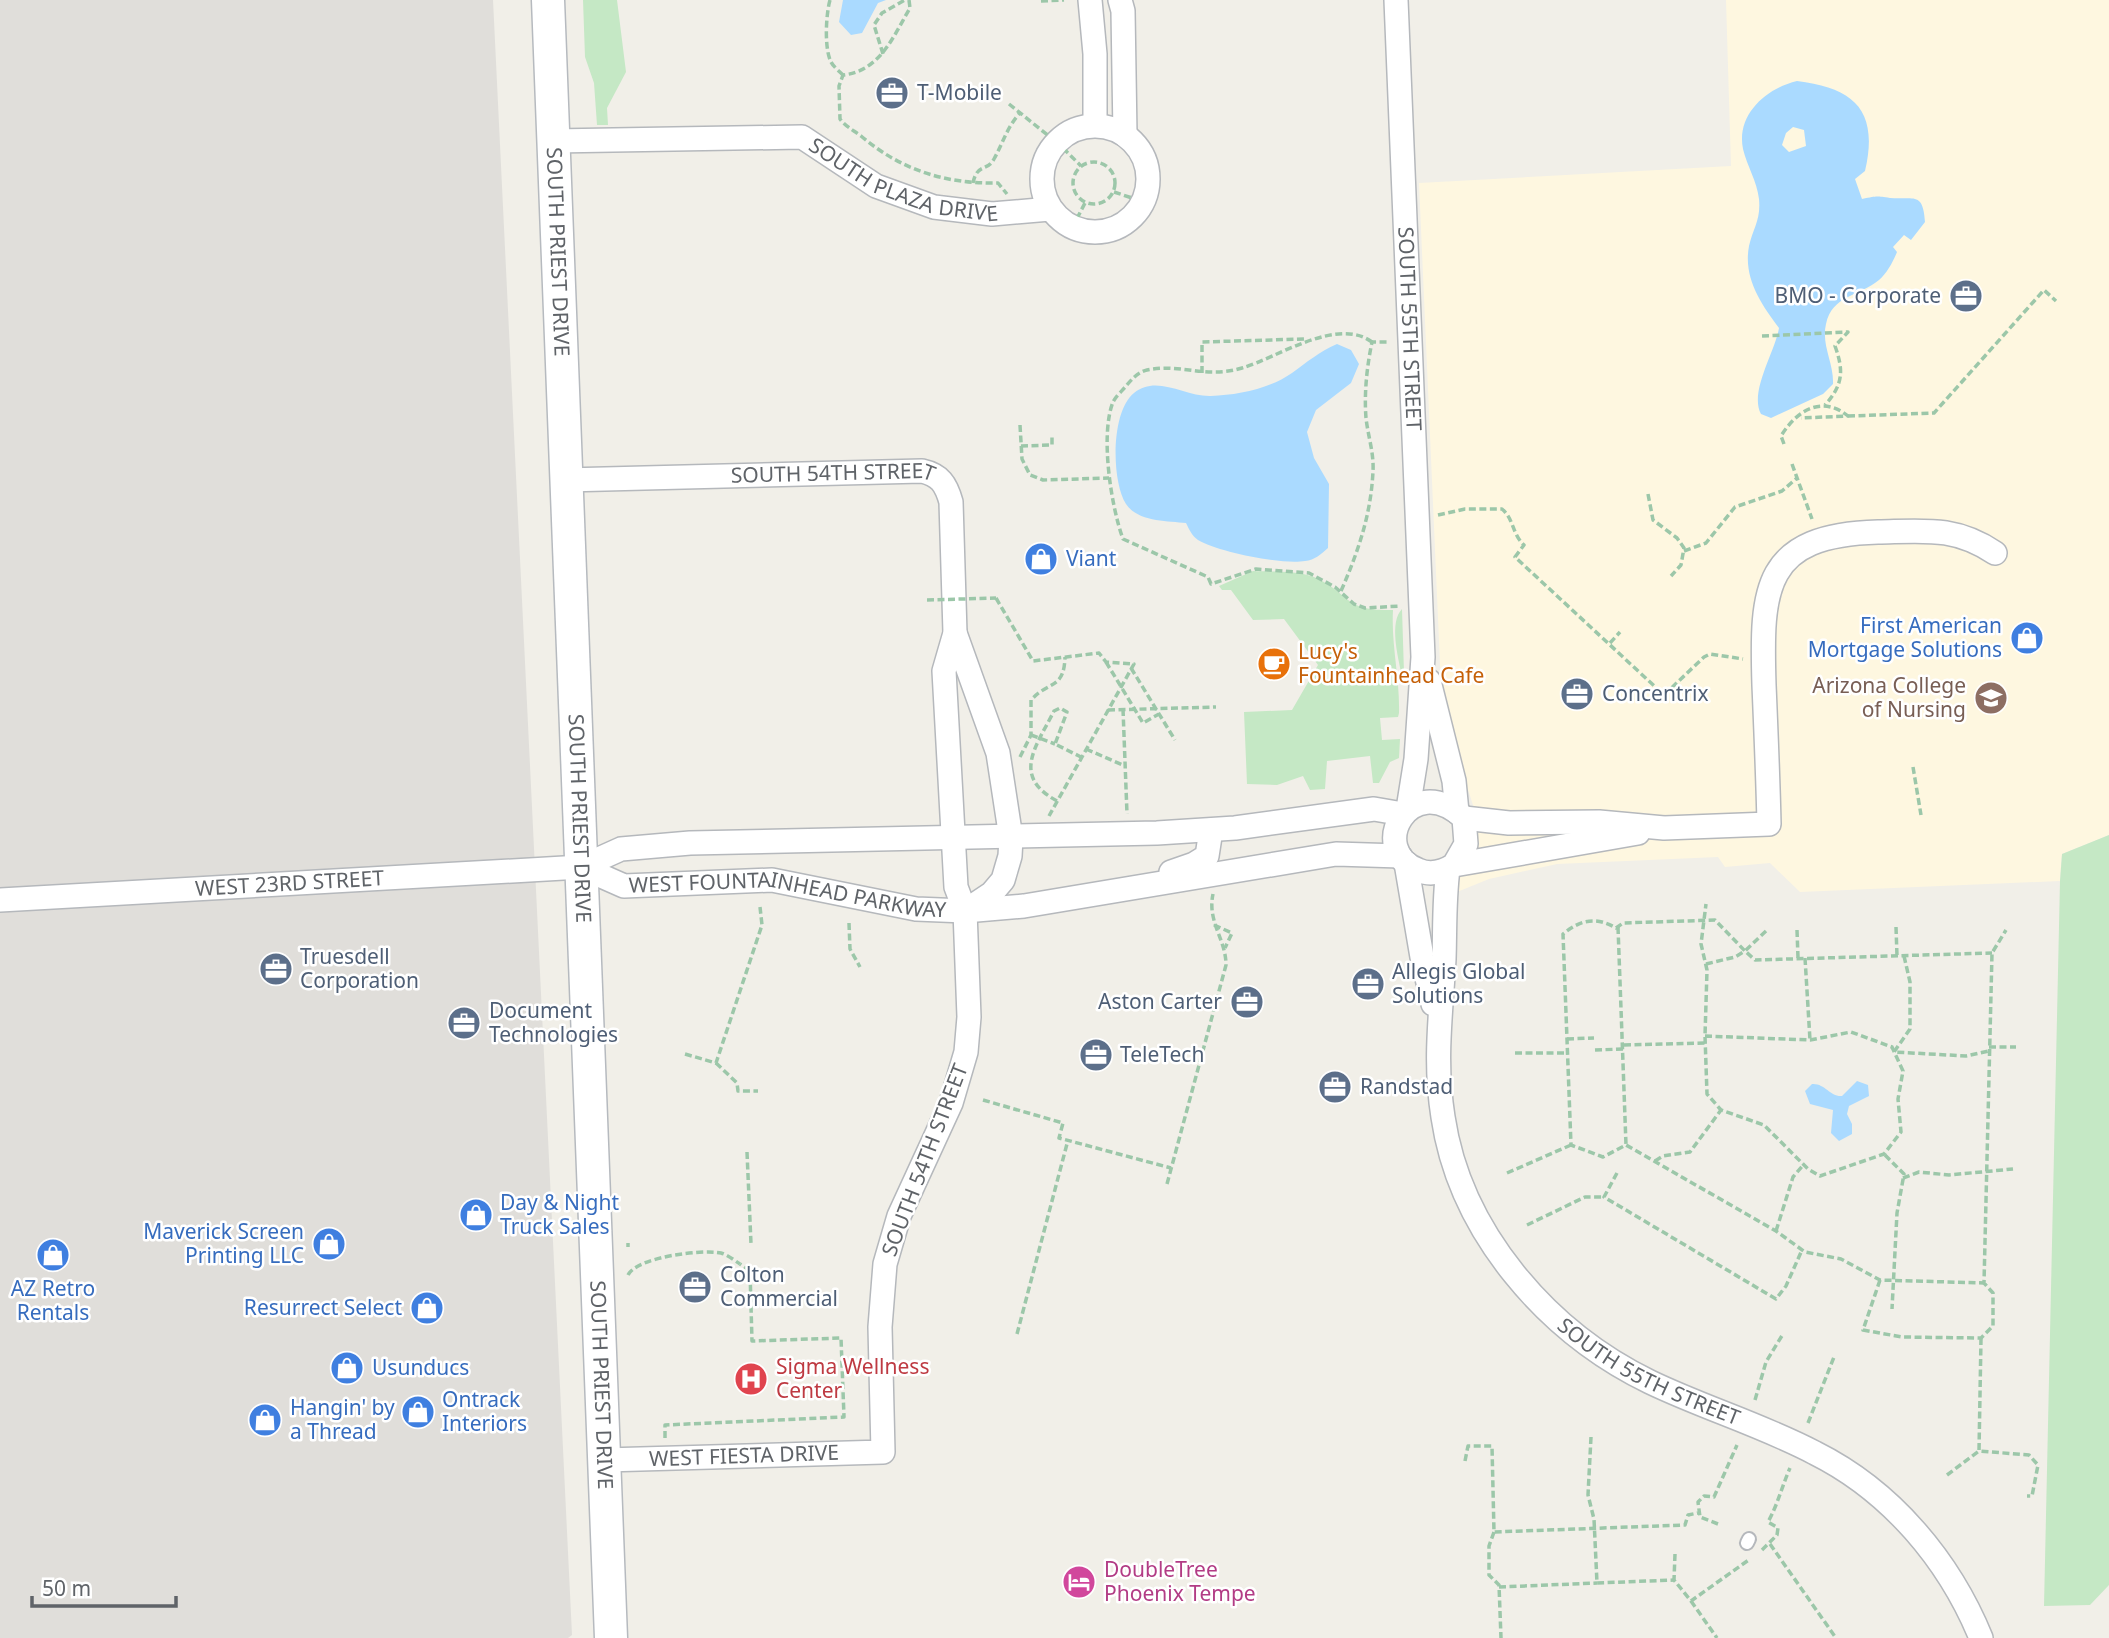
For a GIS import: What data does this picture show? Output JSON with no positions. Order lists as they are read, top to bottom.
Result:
{
  "streets": {
    "main road": ["SOUTH PRIEST DRIVE"],
    "street": [
      "SOUTH PLAZA DRIVE",
      "SOUTH 55TH STREET",
      "SOUTH 54TH STREET",
      "WEST 23RD STREET",
      "WEST FOUNTAINHEAD PARKWAY",
      "WEST FIESTA DRIVE"
    ]
  },
  "crossings": [
    ["SOUTH PLAZA DRIVE", "SOUTH PRIEST DRIVE"],
    ["SOUTH PRIEST DRIVE", "SOUTH 54TH STREET"],
    ["SOUTH PRIEST DRIVE", "WEST 23RD STREET"],
    ["SOUTH PRIEST DRIVE", "WEST FOUNTAINHEAD PARKWAY"],
    ["SOUTH PRIEST DRIVE", "WEST FIESTA DRIVE"],
    ["SOUTH 55TH STREET", "WEST FOUNTAINHEAD PARKWAY"],
    ["SOUTH 54TH STREET", "WEST FOUNTAINHEAD PARKWAY"],
    ["SOUTH 54TH STREET", "WEST FIESTA DRIVE"],
    ["WEST 23RD STREET", "WEST FOUNTAINHEAD PARKWAY"]
  ],
  "places": {
    "office": [
      "T-Mobile",
      "BMO - Corporate",
      "Concentrix",
      "Truesdell Corporation",
      "Allegis Global Solutions",
      "Aston Carter",
      "Document Technologies",
      "TeleTech",
      "Randstad",
      "Colton Commercial"
    ],
    "shop": [
      "Viant",
      "First American Mortgage Solutions",
      "Day & Night Truck Sales",
      "Maverick Screen Printing LLC",
      "AZ Retro Rentals",
      "Resurrect Select",
      "Usunducs",
      "Ontrack Interiors",
      "Hangin' by a Thread"
    ],
    "cafe": ["Lucy's Fountainhead Cafe"],
    "school or university": ["Arizona College of Nursing"],
    "hospital": ["Sigma Wellness Center"],
    "hotel": ["DoubleTree Phoenix Tempe"]
  },
  "scale_bar": "50 m"
}
